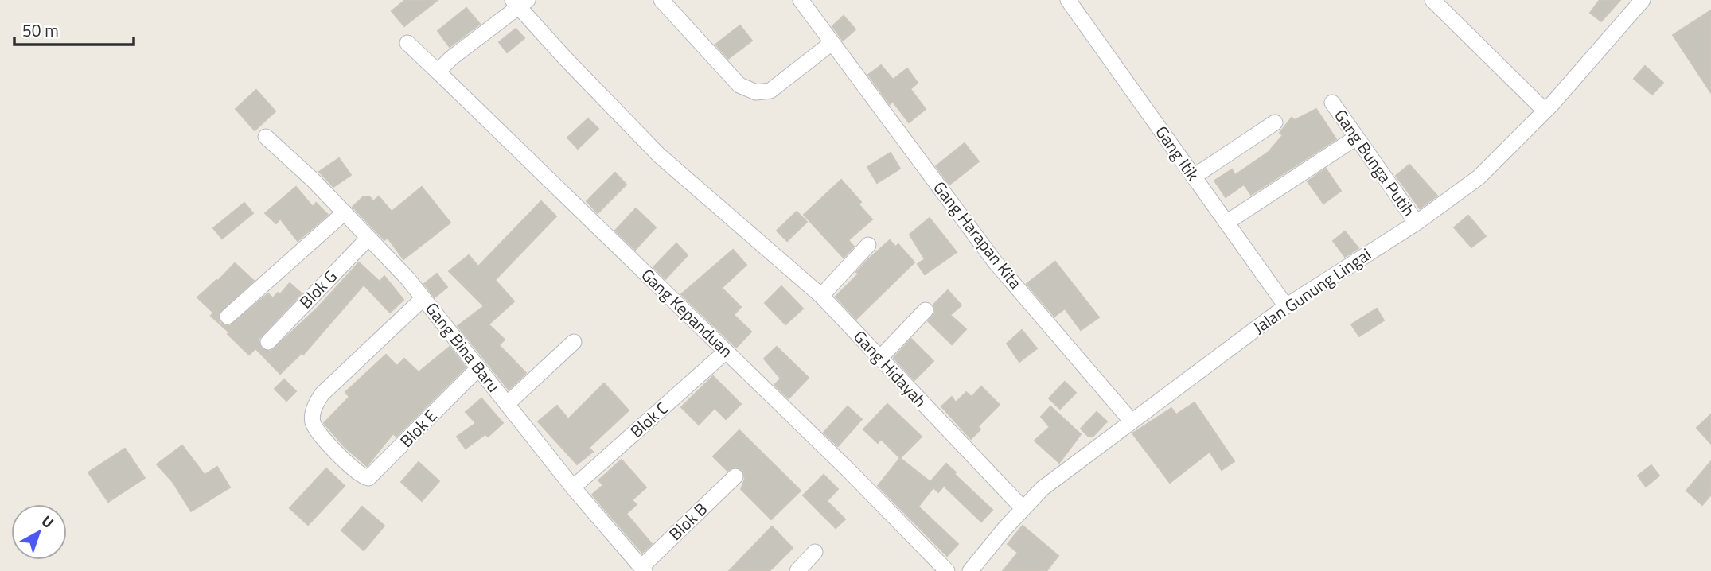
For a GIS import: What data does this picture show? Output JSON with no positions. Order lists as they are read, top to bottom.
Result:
{
  "streets": {
    "street": [
      "Gang Itik",
      "Gang Bunga Putih",
      "Gang Harapan Kita",
      "Blok G",
      "Jalan Gunung Lingai",
      "Gang Kepanduan",
      "Gang Bina Baru",
      "Gang Hidayah",
      "Blok C",
      "Blok E",
      "Blok B"
    ]
  },
  "crossings": [
    ["Gang Itik", "Jalan Gunung Lingai"],
    ["Gang Bunga Putih", "Jalan Gunung Lingai"],
    ["Gang Harapan Kita", "Jalan Gunung Lingai"],
    ["Blok G", "Gang Bina Baru"],
    ["Jalan Gunung Lingai", "Gang Hidayah"],
    ["Gang Kepanduan", "Blok C"],
    ["Gang Bina Baru", "Blok C"],
    ["Gang Bina Baru", "Blok E"],
    ["Gang Bina Baru", "Blok B"]
  ],
  "scale_bar": "50 m",
  "north": "top right"
}
